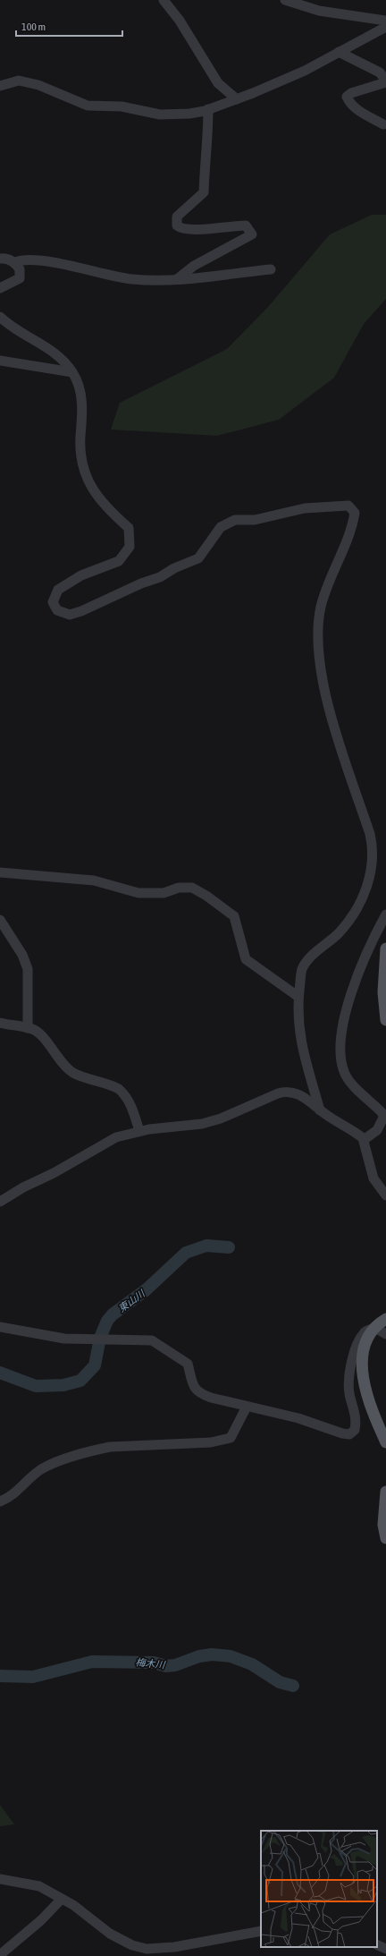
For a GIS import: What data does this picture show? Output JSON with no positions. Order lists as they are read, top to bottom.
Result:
{
  "water": ["東山川", "梅木川"],
  "scale_bar": "100 m"
}
